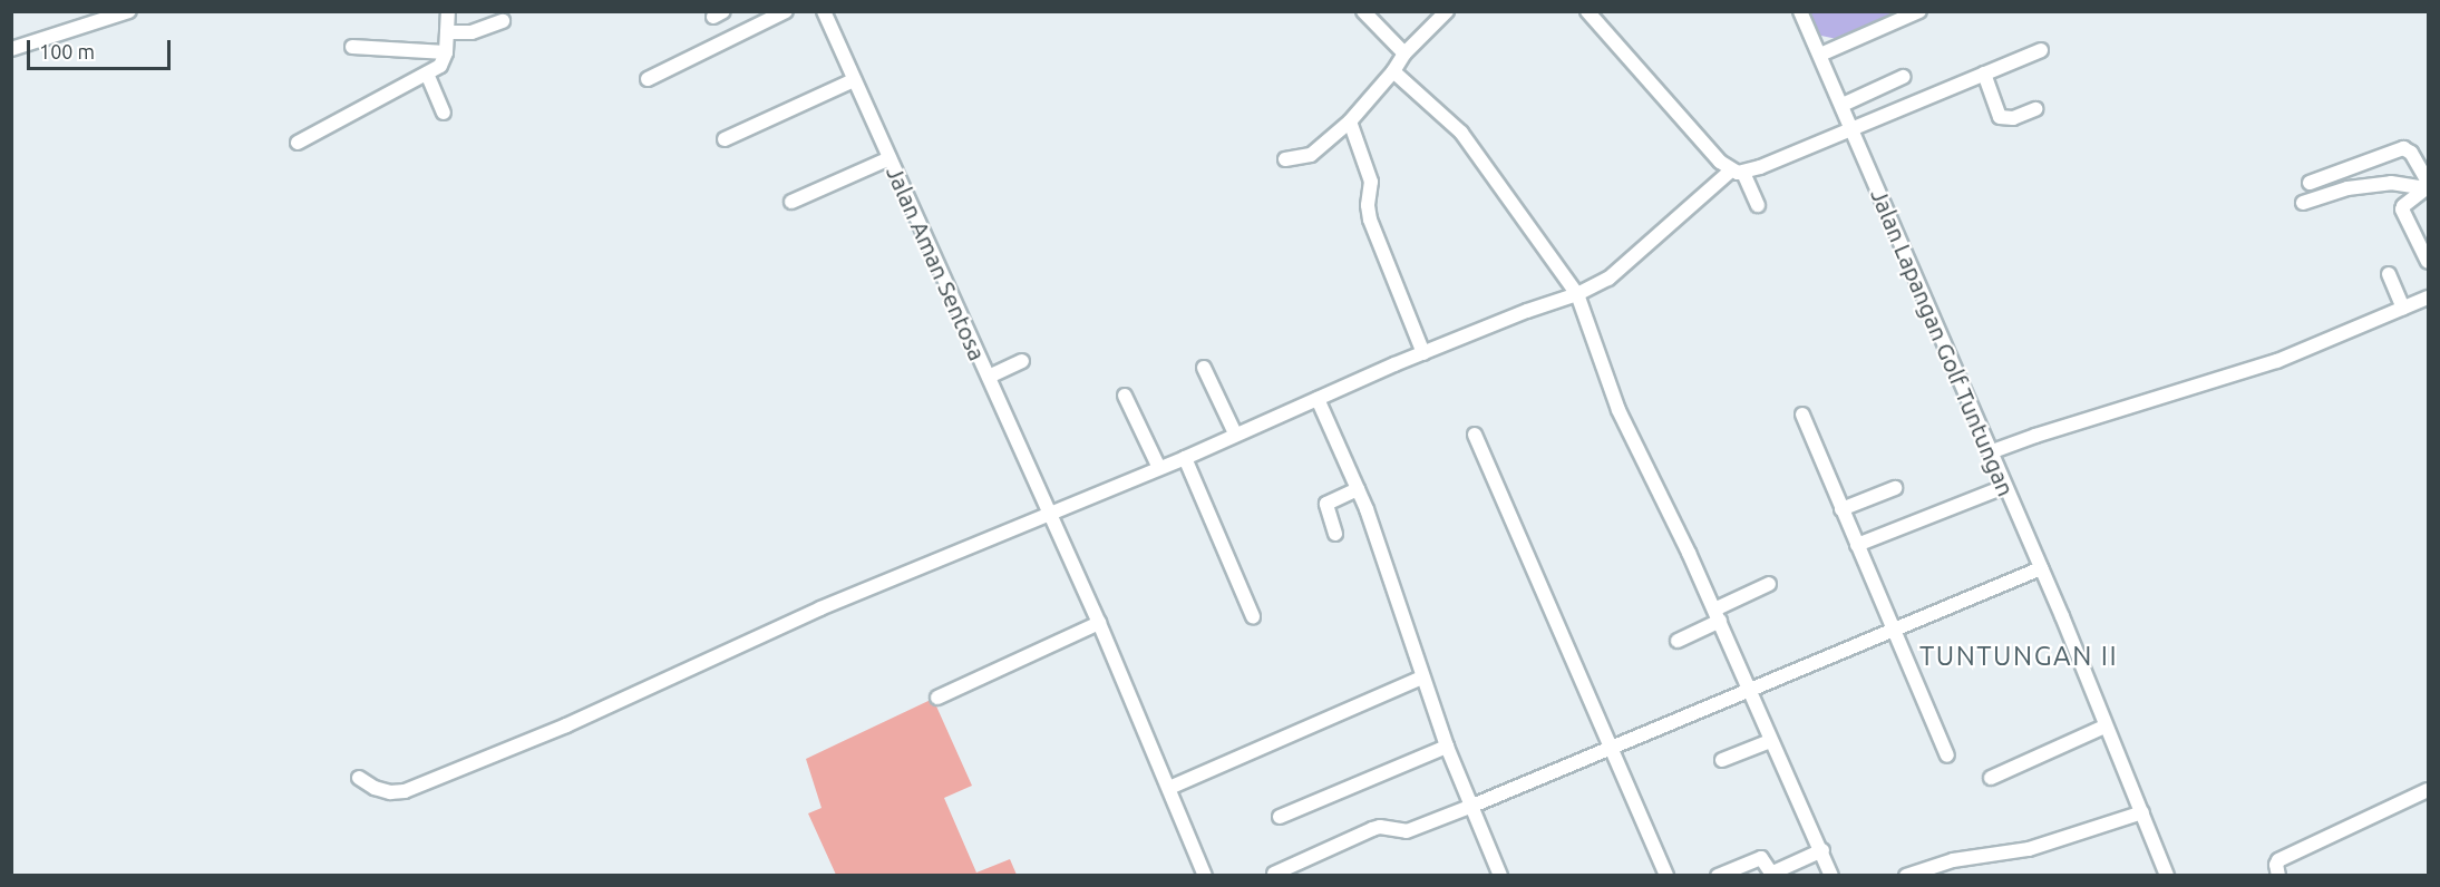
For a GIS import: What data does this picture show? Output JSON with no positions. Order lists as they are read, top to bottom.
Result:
{
  "streets": {
    "street": ["Jalan Aman Sentosa", "Jalan Lapangan Golf Tuntungan"]
  },
  "districts": ["TUNTUNGAN II"],
  "scale_bar": "100 m"
}
